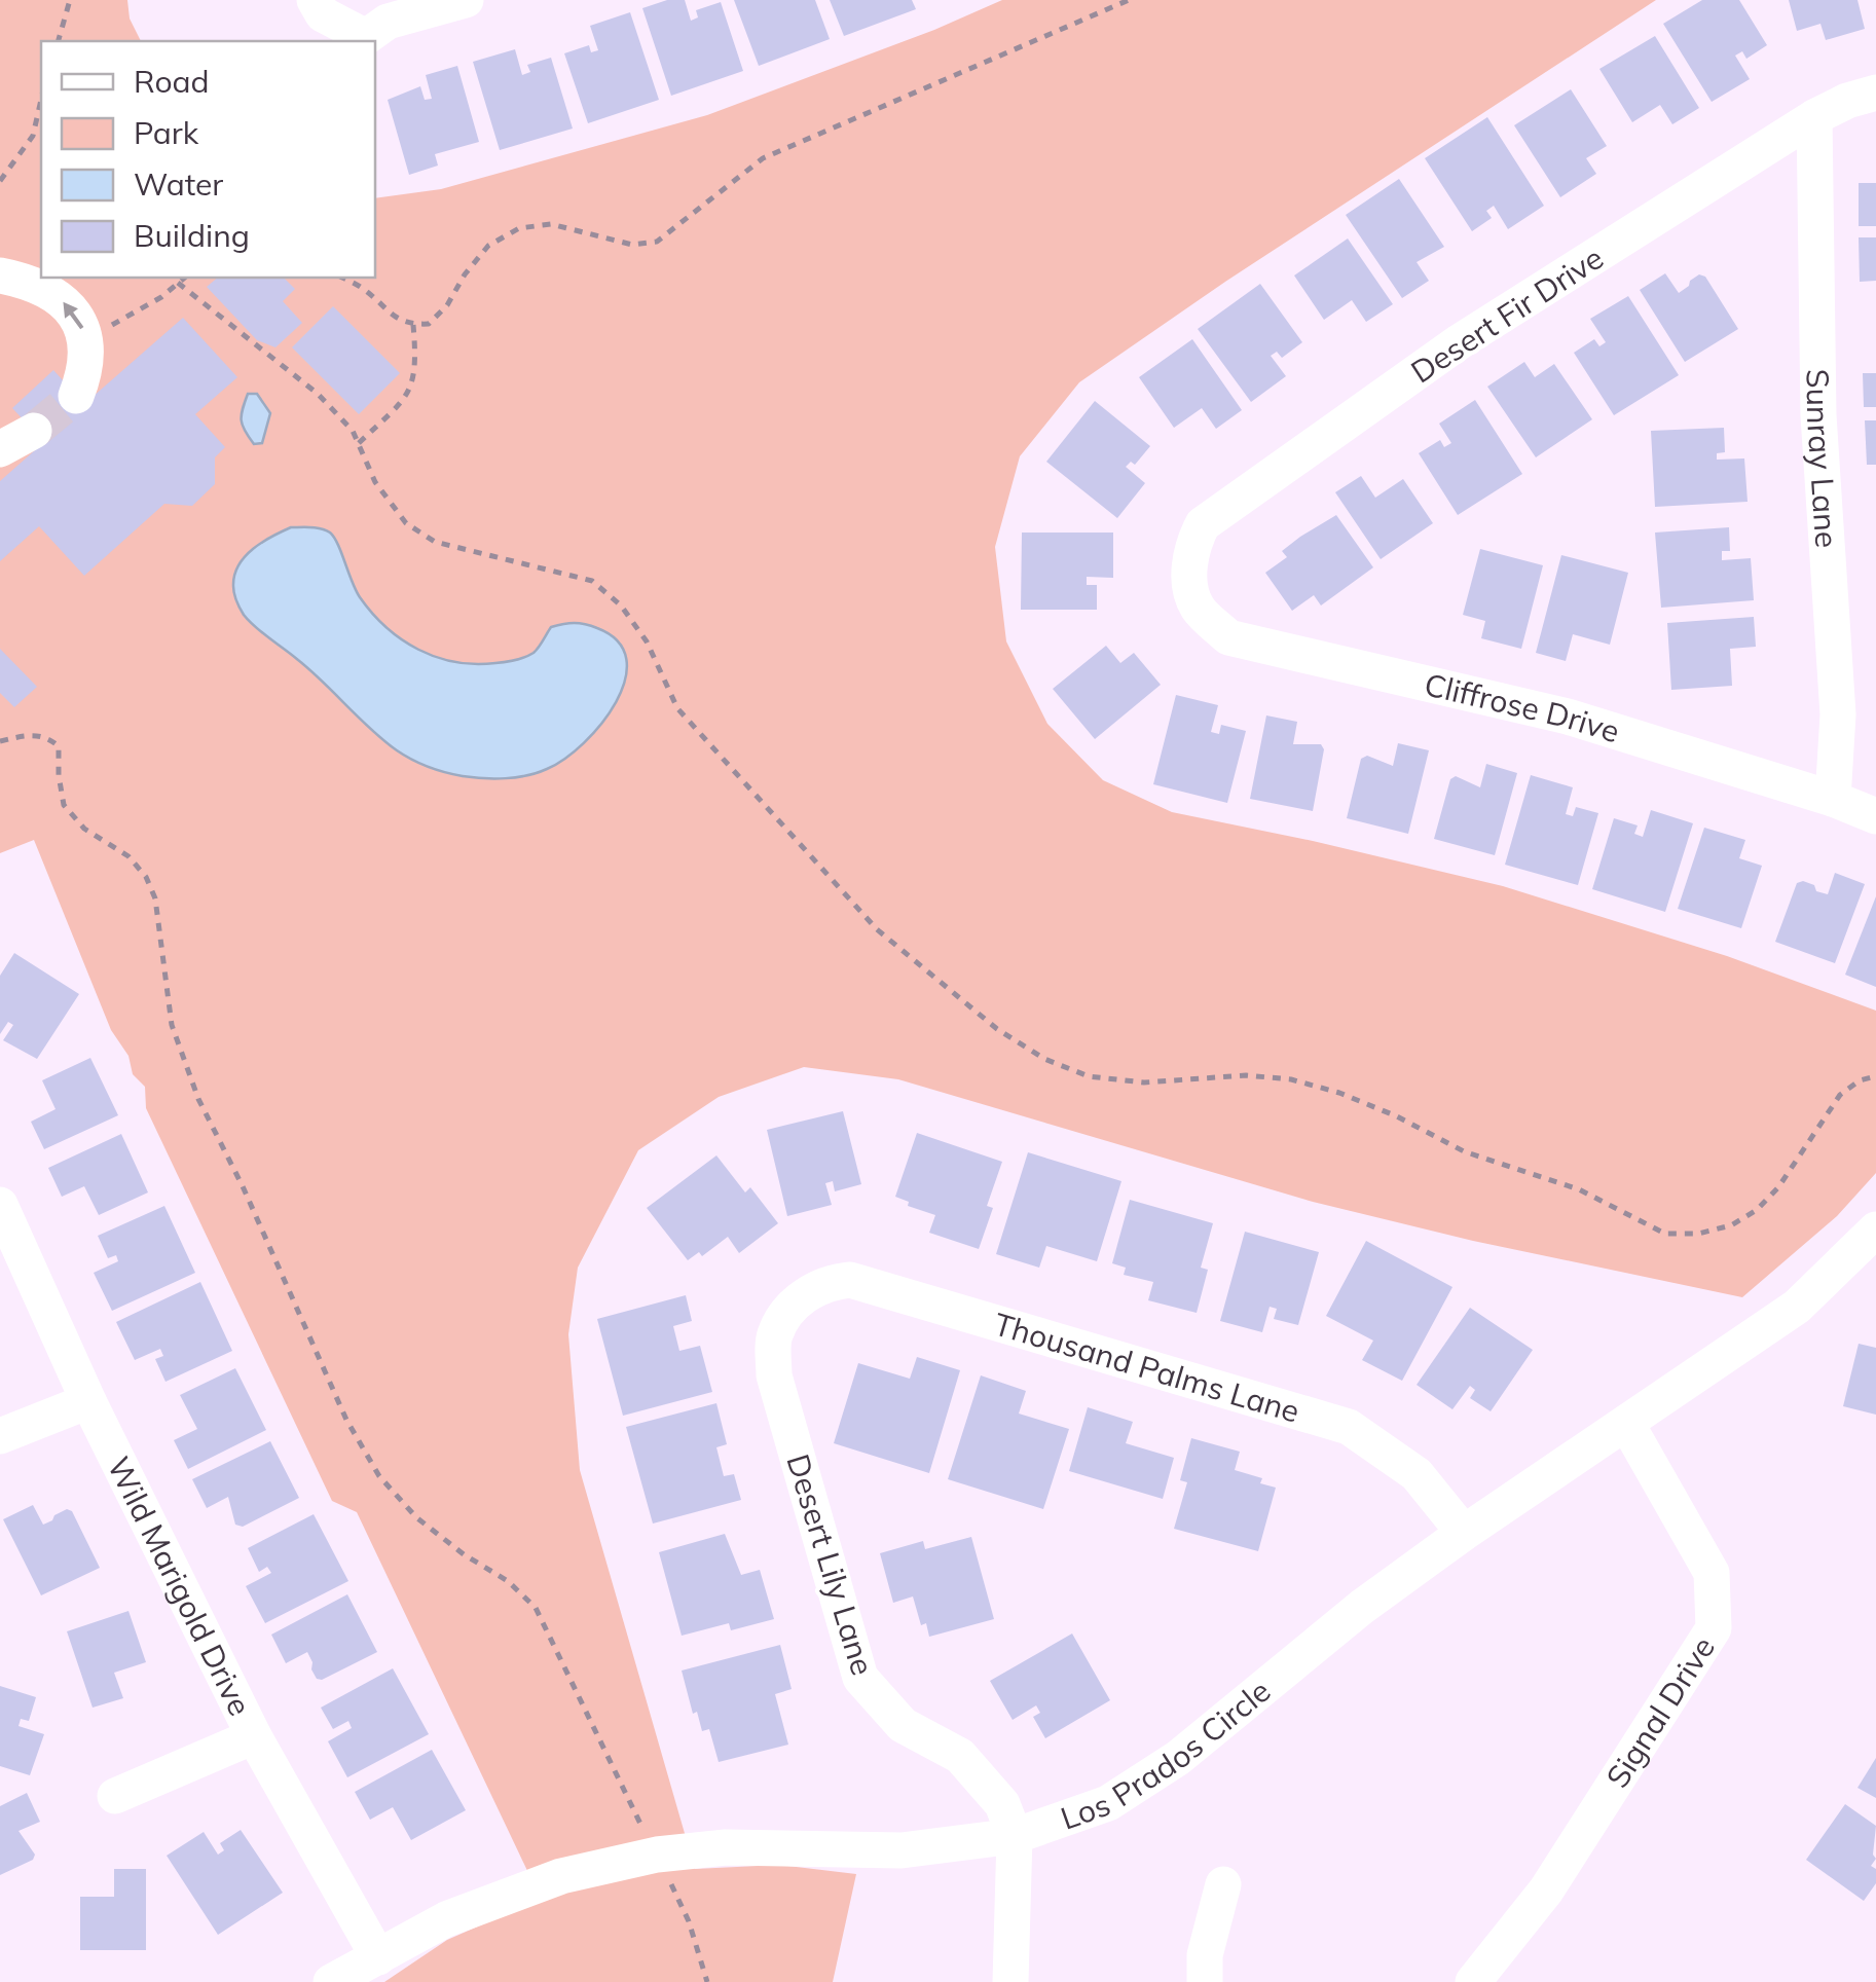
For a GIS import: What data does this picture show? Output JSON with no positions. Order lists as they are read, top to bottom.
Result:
{
  "streets": {
    "street": [
      "Desert Fir Drive",
      "Sunray Lane",
      "Cliffrose Drive",
      "Thousand Palms Lane",
      "Desert Lily Lane",
      "Wild Marigold Drive",
      "Signal Drive",
      "Los Prados Circle"
    ]
  },
  "crossings": [
    ["Desert Fir Drive", "Sunray Lane"],
    ["Desert Fir Drive", "Cliffrose Drive"],
    ["Sunray Lane", "Cliffrose Drive"],
    ["Thousand Palms Lane", "Desert Lily Lane"],
    ["Thousand Palms Lane", "Los Prados Circle"],
    ["Desert Lily Lane", "Los Prados Circle"],
    ["Wild Marigold Drive", "Los Prados Circle"],
    ["Signal Drive", "Los Prados Circle"]
  ],
  "legend": [
    "Road",
    "Park",
    "Water",
    "Building"
  ]
}
